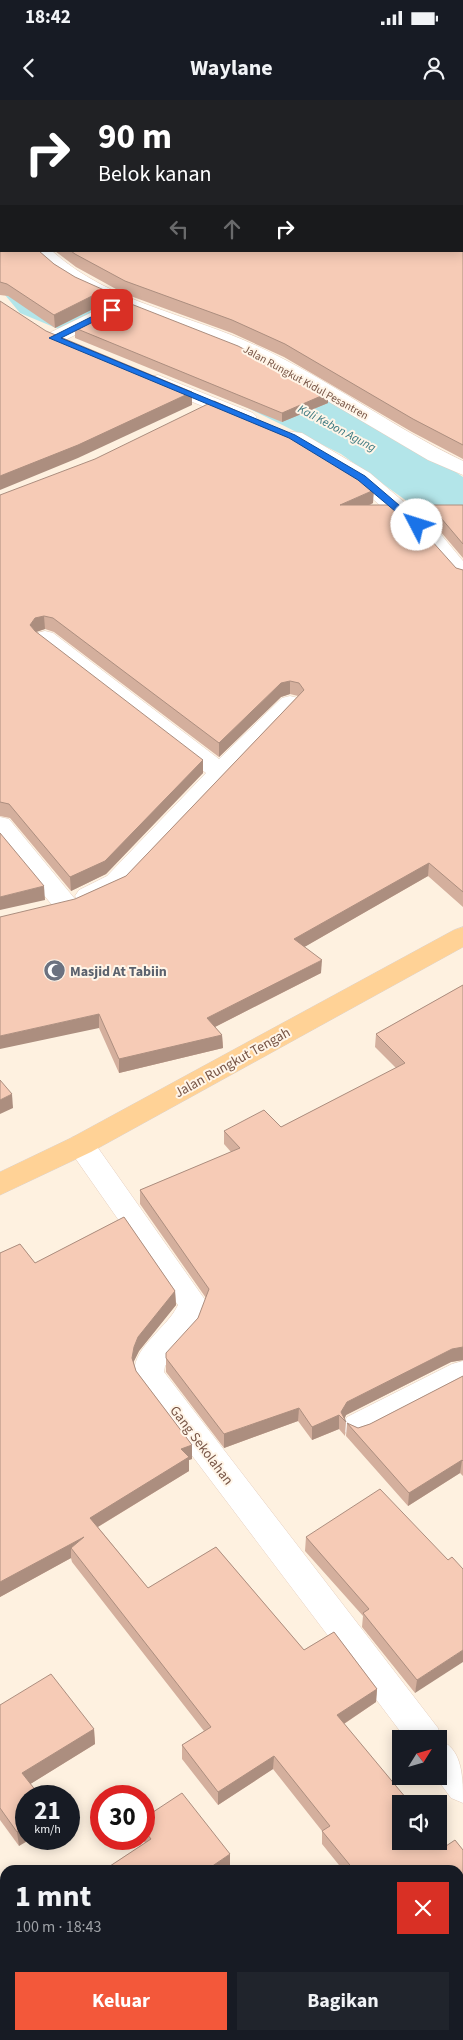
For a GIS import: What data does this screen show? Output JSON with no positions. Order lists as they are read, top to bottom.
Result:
{
  "streets": {
    "main road": ["Jalan Rungkut Tengah"],
    "street": ["Jalan Rungkut Kidul Pesantren", "Gang Sekolahan"]
  },
  "crossings": [
    ["Jalan Rungkut Tengah", "Gang Sekolahan"]
  ],
  "water": ["Kali Kebon Agung"],
  "places": {
    "mosque": ["Masjid At Tabiin"]
  },
  "north": "top right",
  "page": {
    "status": "18:42",
    "header": "Waylane",
    "turn": ["90 m", "Belok kanan"],
    "speed": "21 km/h",
    "limit": "30",
    "heading": ["1 mnt", "100 m · 18:43"],
    "buttons": ["Keluar", "Bagikan"]
  }
}
